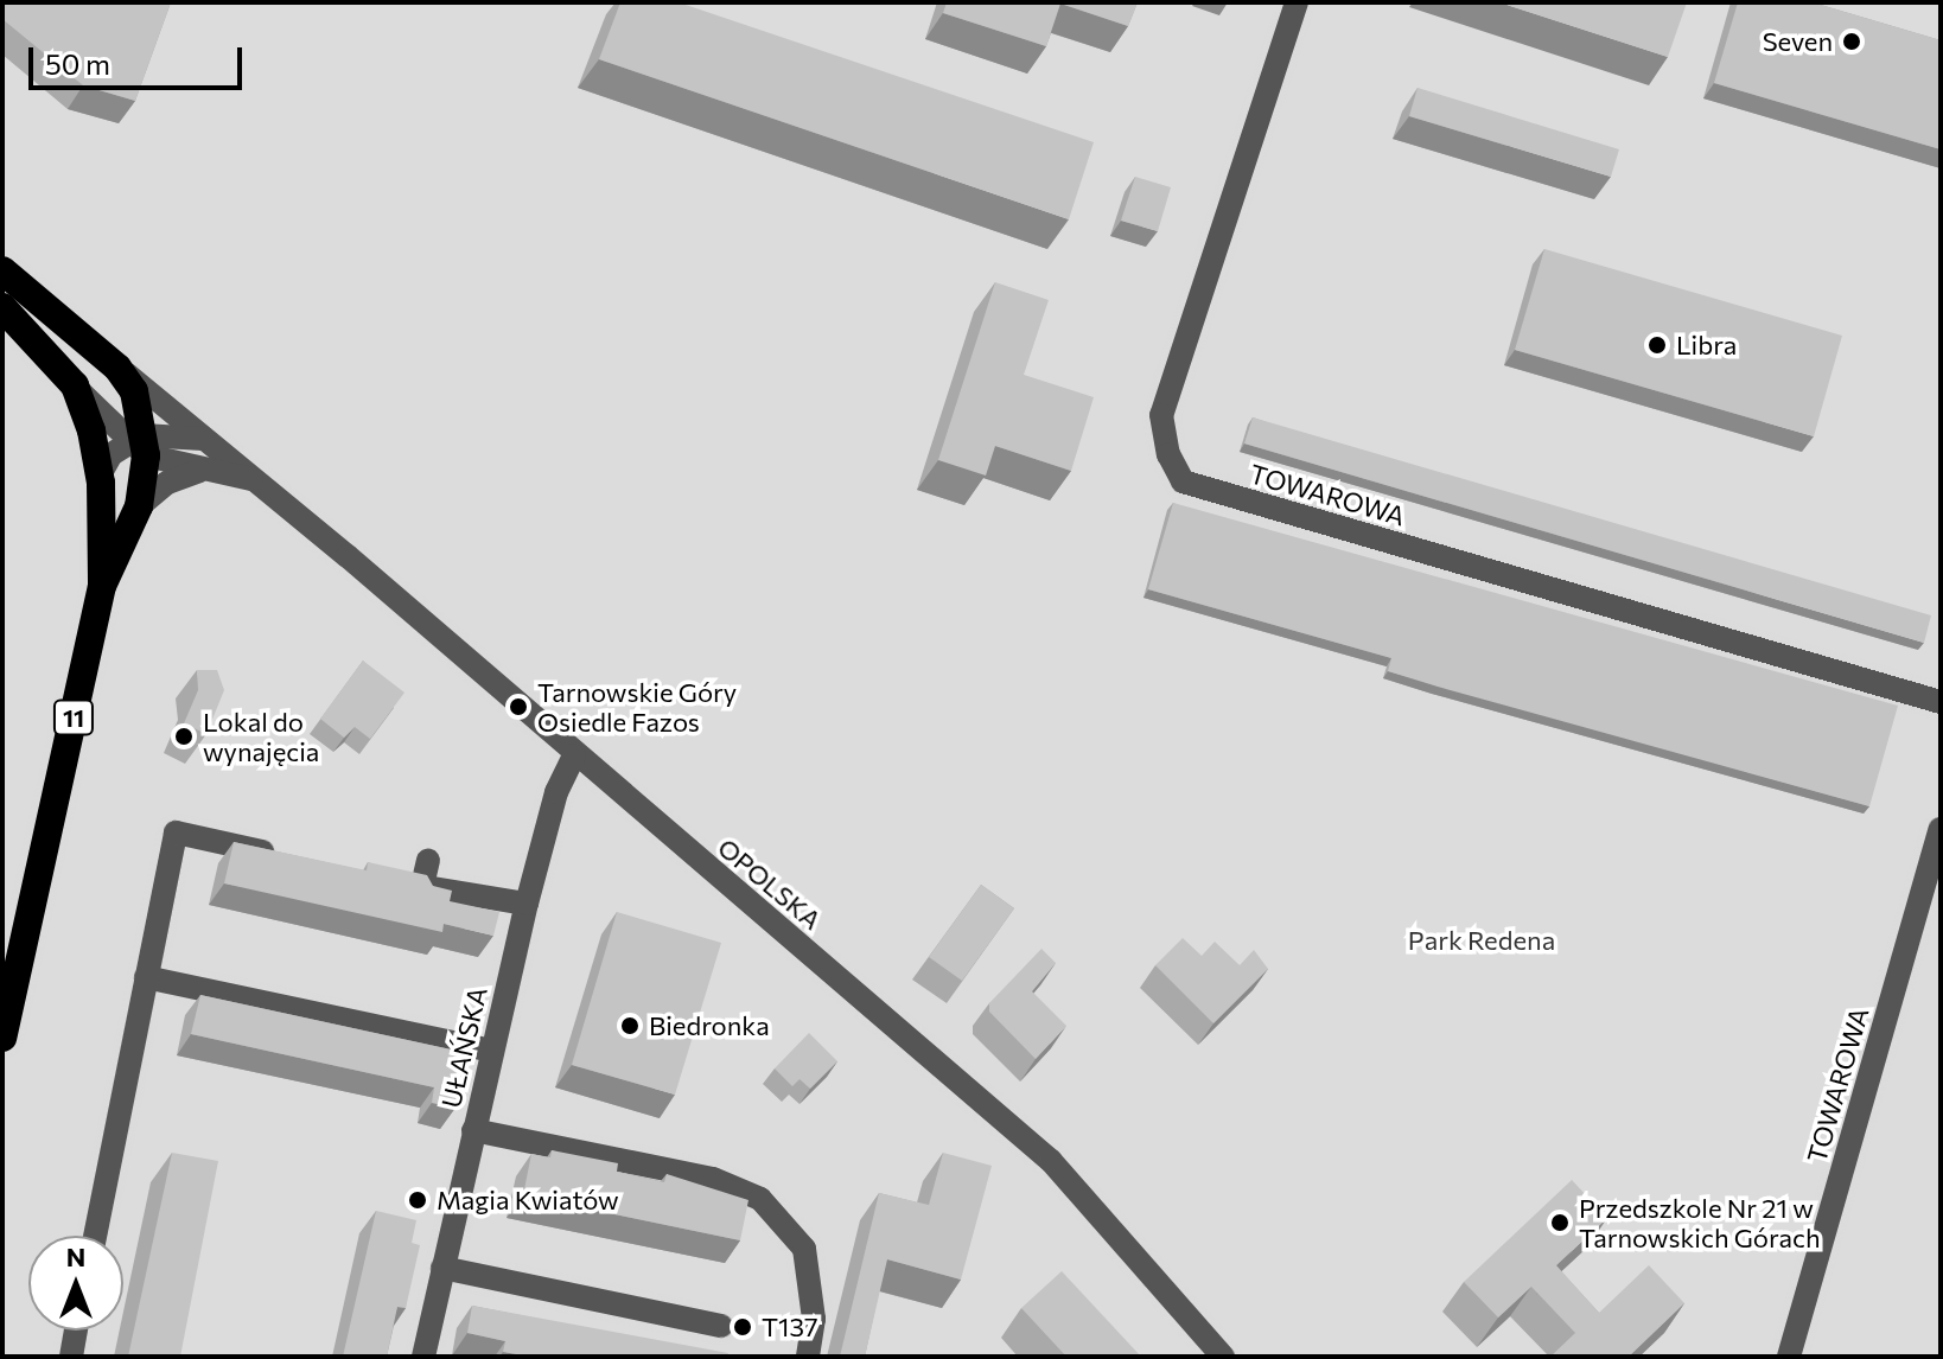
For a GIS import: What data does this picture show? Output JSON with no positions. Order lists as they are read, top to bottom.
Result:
{
  "streets": {
    "highway": ["11"],
    "street": ["TOWAROWA", "OPOLSKA", "UŁAŃSKA"]
  },
  "crossings": [
    ["11", "OPOLSKA"],
    ["OPOLSKA", "UŁAŃSKA"]
  ],
  "parks": ["Park Redena"],
  "places": [
    "Seven",
    "Libra",
    "Tarnowskie Góry Osiedle Fazos",
    "Lokal do wynajęcia",
    "Biedronka",
    "Magia Kwiatów",
    "Przedszkole Nr 21 w Tarnowskich Górach",
    "T137"
  ],
  "scale_bar": "50 m",
  "north": "top"
}
